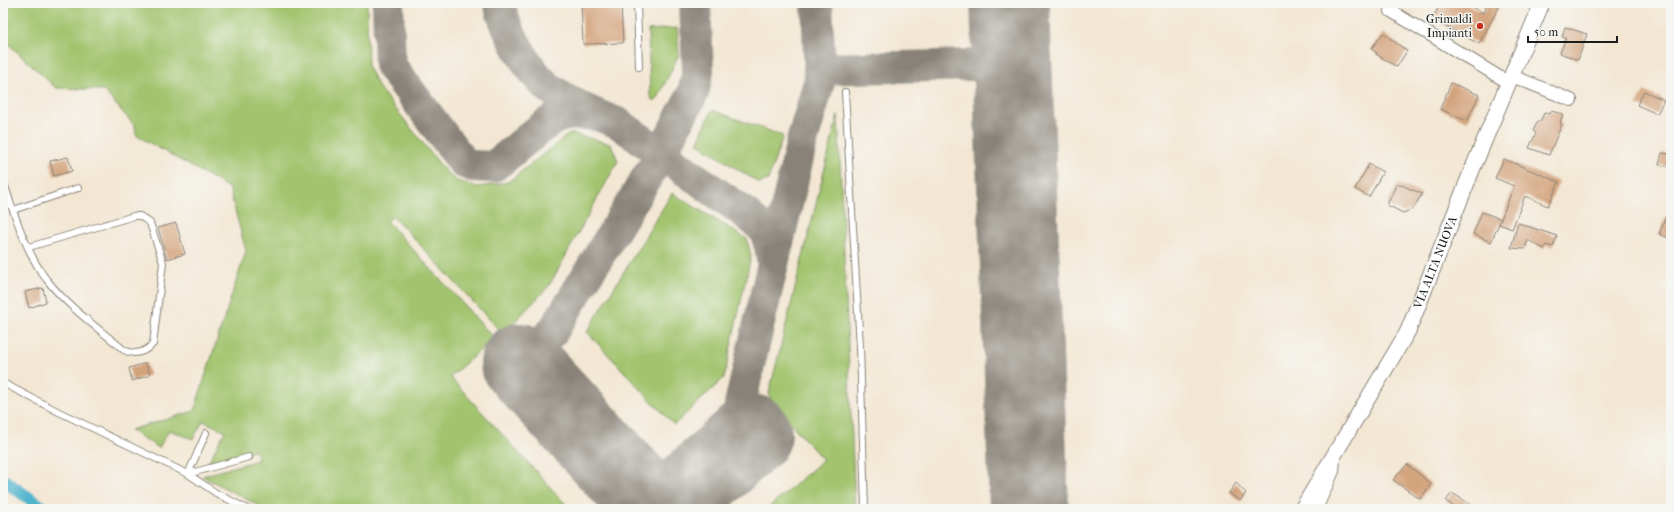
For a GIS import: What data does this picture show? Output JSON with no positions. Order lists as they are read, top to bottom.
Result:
{
  "streets": {
    "street": ["VIA ALTA NUOVA"]
  },
  "places": ["Grimaldi Impianti"],
  "scale_bar": "50 m"
}
